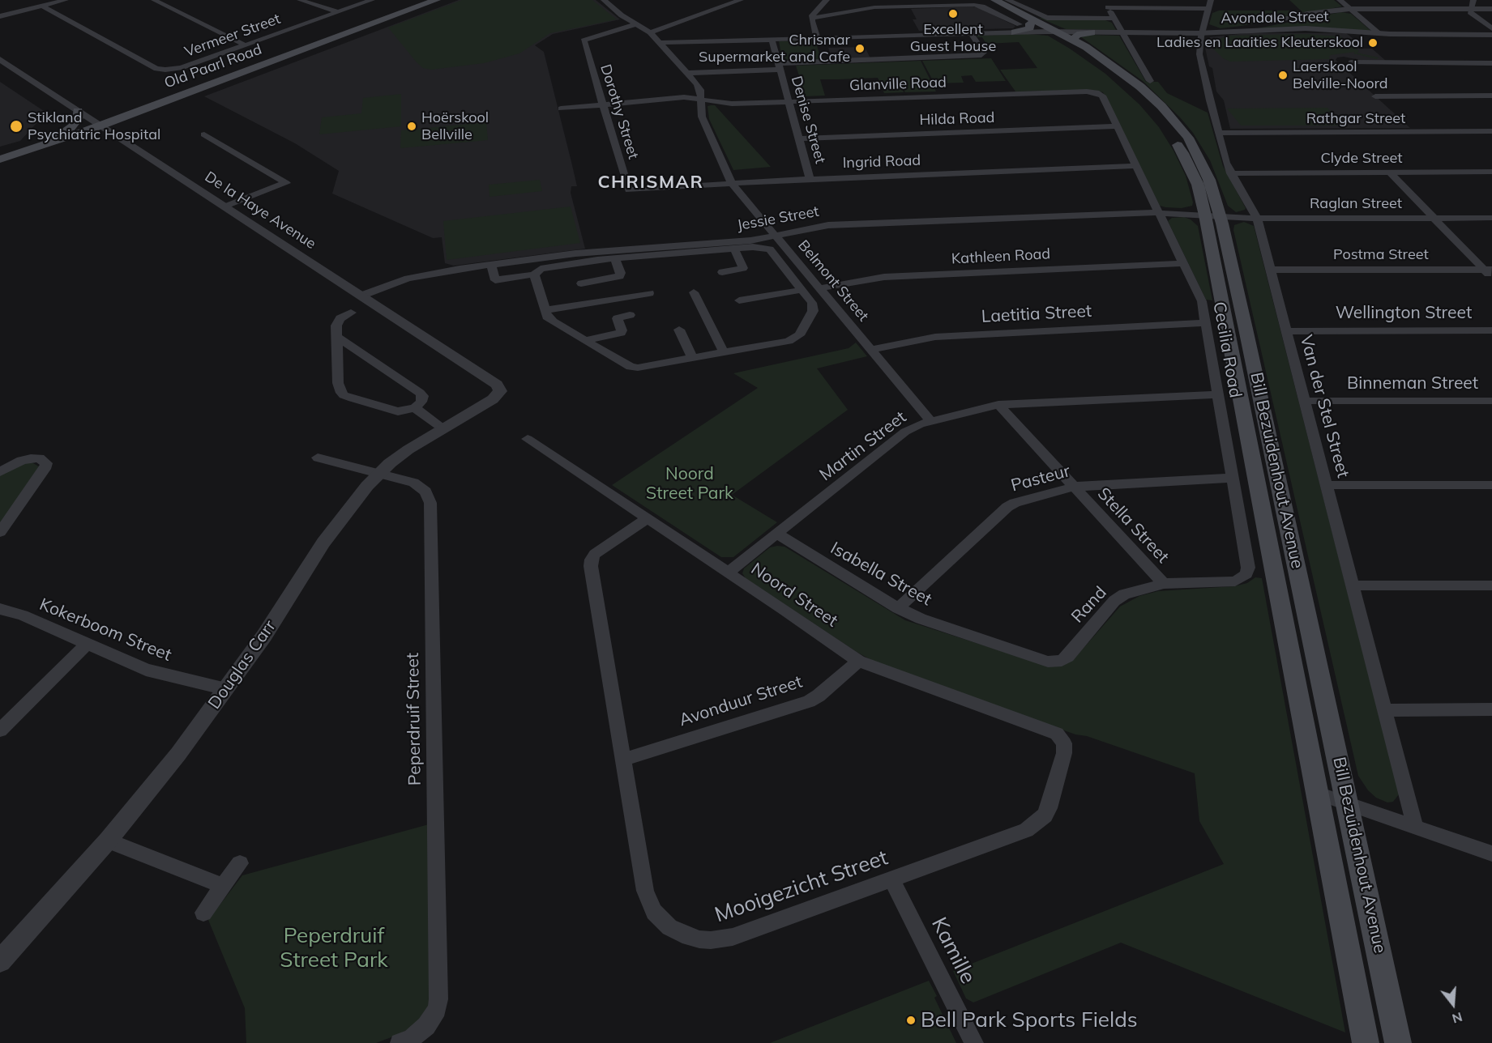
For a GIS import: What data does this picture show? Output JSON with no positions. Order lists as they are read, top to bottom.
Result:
{
  "streets": {
    "main road": ["Old Paarl Road", "Bill Bezuidenhout Avenue"],
    "street": [
      "Avondale Street",
      "Vermeer Street",
      "Glanville Road",
      "Dorothy Street",
      "Hilda Road",
      "Rathgar Street",
      "Denise Street",
      "Clyde Street",
      "Ingrid Road",
      "Raglan Street",
      "De la Haye Avenue",
      "Jessie Street",
      "Postma Street",
      "Kathleen Road",
      "Belmont Street",
      "Wellington Street",
      "Laetitia Street",
      "Cecilia Road",
      "Binneman Street",
      "Van der Stel Street",
      "Martin Street",
      "Pasteur",
      "Stella Street",
      "Isabella Street",
      "Noord Street",
      "Rand",
      "Kokerboom Street",
      "Douglas Carr",
      "Avonduur Street",
      "Peperdruif Street",
      "Mooigezicht Street",
      "Kamille"
    ]
  },
  "crossings": [
    ["Avondale Street", "Van der Stel Street"],
    ["Avondale Street", "Bill Bezuidenhout Avenue"],
    ["Old Paarl Road", "De la Haye Avenue"],
    ["Glanville Road", "Dorothy Street"],
    ["Glanville Road", "Denise Street"],
    ["Glanville Road", "Belmont Street"],
    ["Glanville Road", "Cecilia Road"],
    ["Dorothy Street", "Ingrid Road"],
    ["Dorothy Street", "Belmont Street"],
    ["Hilda Road", "Denise Street"],
    ["Hilda Road", "Cecilia Road"],
    ["Rathgar Street", "Van der Stel Street"],
    ["Denise Street", "Ingrid Road"],
    ["Clyde Street", "Van der Stel Street"],
    ["Ingrid Road", "Belmont Street"],
    ["Ingrid Road", "Cecilia Road"],
    ["Raglan Street", "Jessie Street"],
    ["Raglan Street", "Van der Stel Street"],
    ["Raglan Street", "Bill Bezuidenhout Avenue"],
    ["De la Haye Avenue", "Jessie Street"],
    ["De la Haye Avenue", "Douglas Carr"],
    ["Jessie Street", "Belmont Street"],
    ["Jessie Street", "Cecilia Road"],
    ["Jessie Street", "Bill Bezuidenhout Avenue"],
    ["Postma Street", "Van der Stel Street"],
    ["Kathleen Road", "Belmont Street"],
    ["Kathleen Road", "Cecilia Road"],
    ["Belmont Street", "Laetitia Street"],
    ["Belmont Street", "Martin Street"],
    ["Wellington Street", "Van der Stel Street"],
    ["Laetitia Street", "Cecilia Road"],
    ["Cecilia Road", "Martin Street"],
    ["Cecilia Road", "Pasteur"],
    ["Cecilia Road", "Rand"],
    ["Binneman Street", "Van der Stel Street"],
    ["Martin Street", "Stella Street"],
    ["Martin Street", "Isabella Street"],
    ["Martin Street", "Noord Street"],
    ["Pasteur", "Stella Street"],
    ["Pasteur", "Isabella Street"],
    ["Stella Street", "Rand"],
    ["Isabella Street", "Rand"],
    ["Noord Street", "Avonduur Street"],
    ["Noord Street", "Mooigezicht Street"],
    ["Kokerboom Street", "Douglas Carr"],
    ["Douglas Carr", "Peperdruif Street"],
    ["Avonduur Street", "Mooigezicht Street"],
    ["Mooigezicht Street", "Kamille"]
  ],
  "districts": ["CHRISMAR"],
  "parks": ["Noord Street Park", "Peperdruif Street Park"],
  "places": [
    "Excellent Guest House",
    "Ladies en Laaities Kleuterskool",
    "Chrismar Supermarket and Cafe",
    "Laerskool Belville-Noord",
    "Stikland Psychiatric Hospital",
    "Hoërskool Bellville",
    "Bell Park Sports Fields"
  ],
  "north": "bottom"
}
